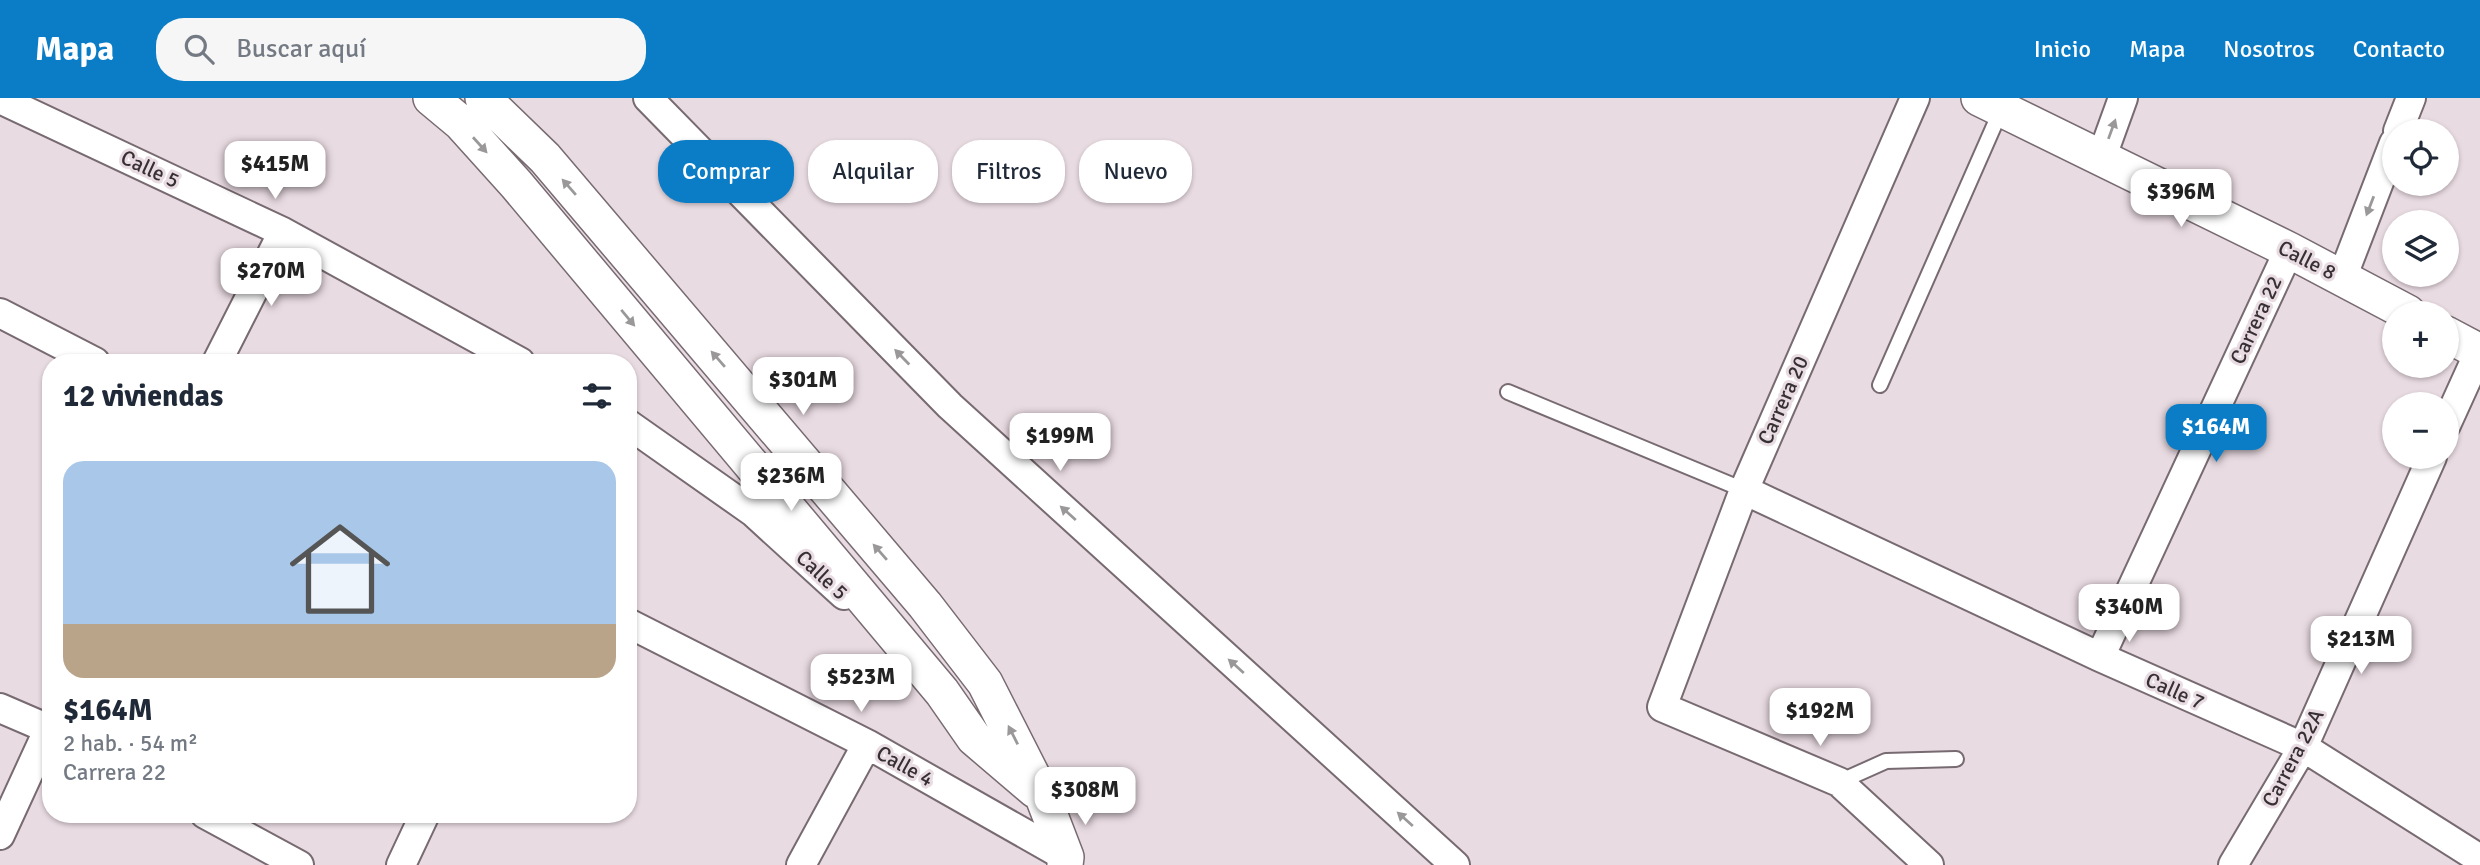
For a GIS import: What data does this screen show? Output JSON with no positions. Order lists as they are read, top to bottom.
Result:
{
  "streets": {
    "street": [
      "Calle 5",
      "Calle 8",
      "Carrera 22",
      "Carrera 20",
      "Calle 7",
      "Carrera 22A",
      "Calle 4"
    ]
  },
  "crossings": [
    ["Calle 8", "Carrera 22"],
    ["Carrera 22", "Calle 7"],
    ["Carrera 20", "Calle 7"],
    ["Calle 7", "Carrera 22A"]
  ],
  "page": {
    "header": "Mapa",
    "search": "Buscar aquí",
    "nav": [
      "Inicio",
      "Mapa",
      "Nosotros",
      "Contacto"
    ],
    "map_buttons": ["+", "−"],
    "chip": [
      "Comprar",
      "Alquilar",
      "Filtros",
      "Nuevo"
    ],
    "price": [
      "$415M",
      "$396M",
      "$270M",
      "$301M",
      "$164M",
      "$199M",
      "$236M",
      "$340M",
      "$213M",
      "$523M",
      "$192M",
      "$308M"
    ],
    "heading": "12 viviendas",
    "list": [
      {
        "name": "$164M",
        "note": "2 hab. · 54 m² · Carrera 22"
      }
    ]
  }
}
